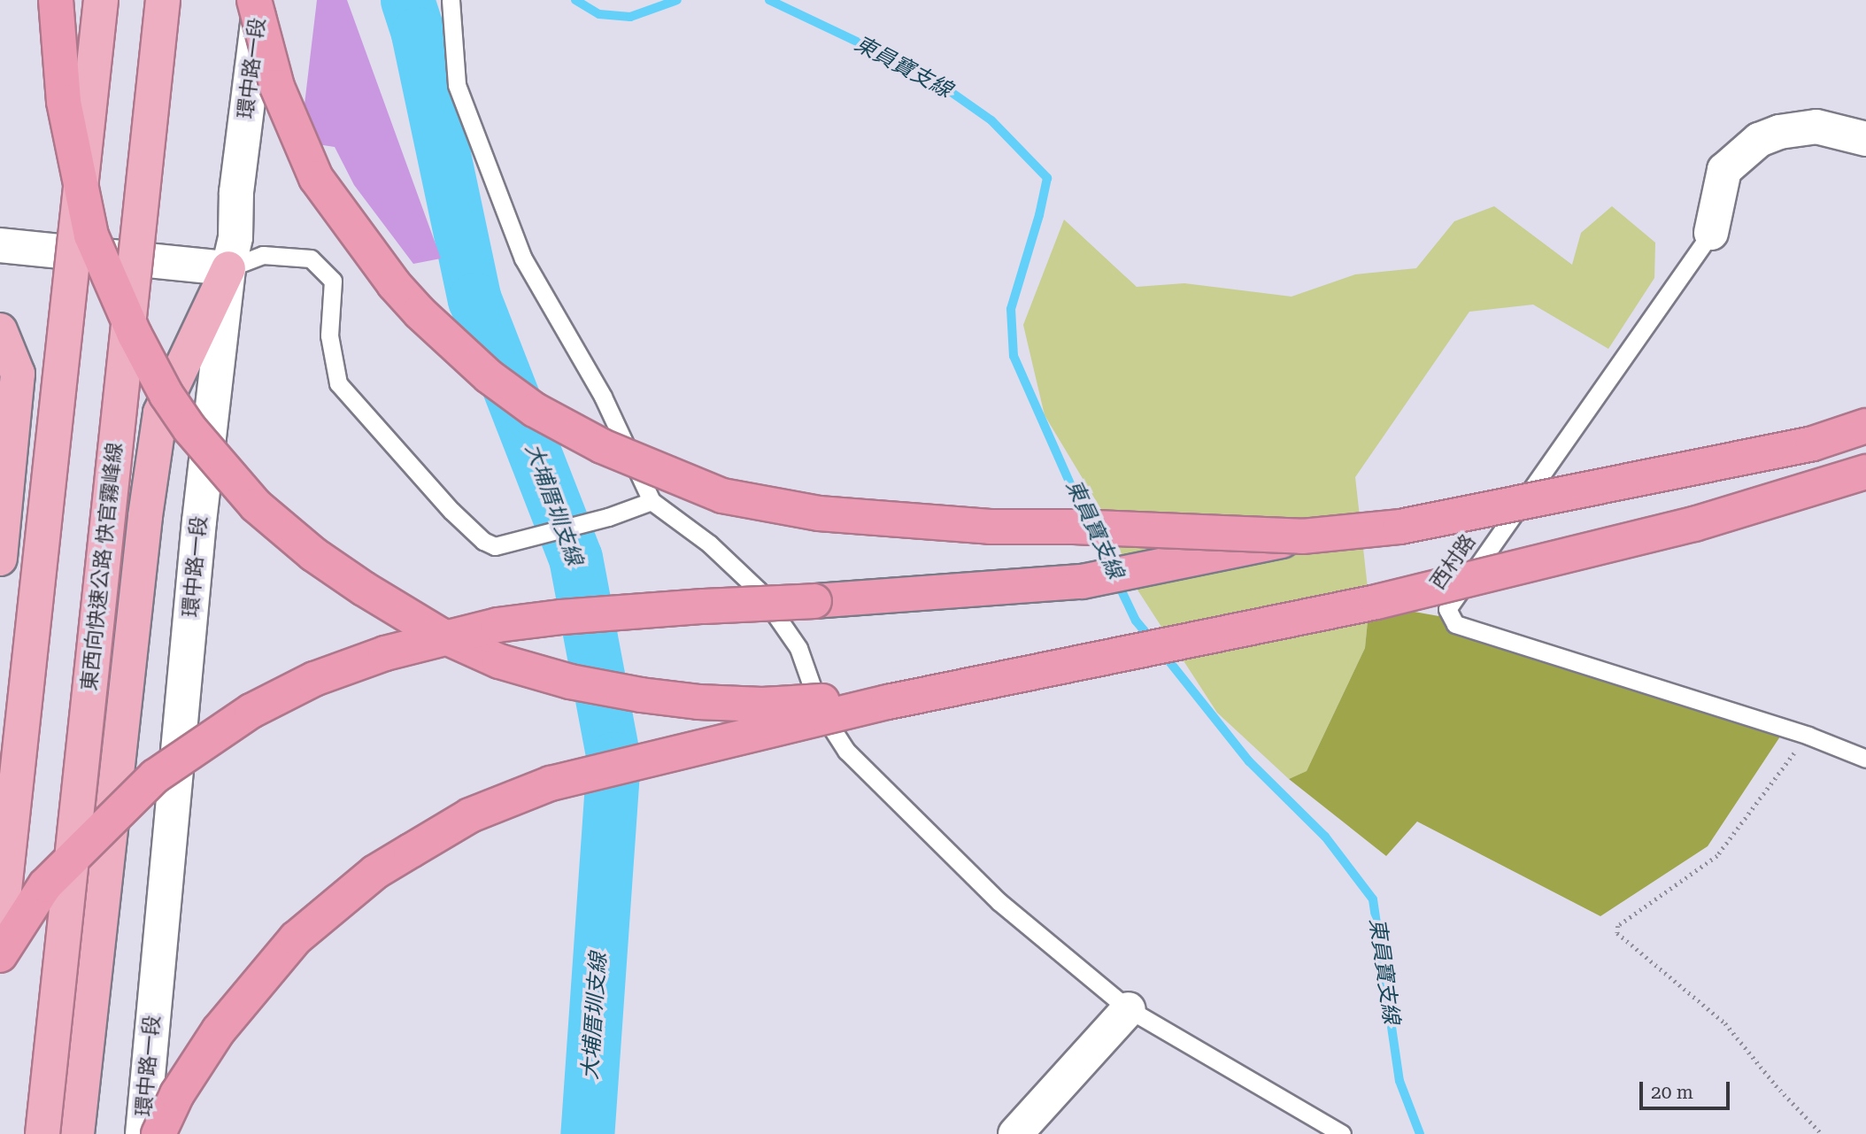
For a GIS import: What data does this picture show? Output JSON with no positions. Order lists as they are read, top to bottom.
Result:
{
  "streets": {
    "highway": ["東西向快速公路 快官霧峰線"],
    "street": ["環中路一段"],
    "lane": ["西村路"]
  },
  "water": ["東員寶支線", "大埔厝圳支線"],
  "scale_bar": "20 m"
}
